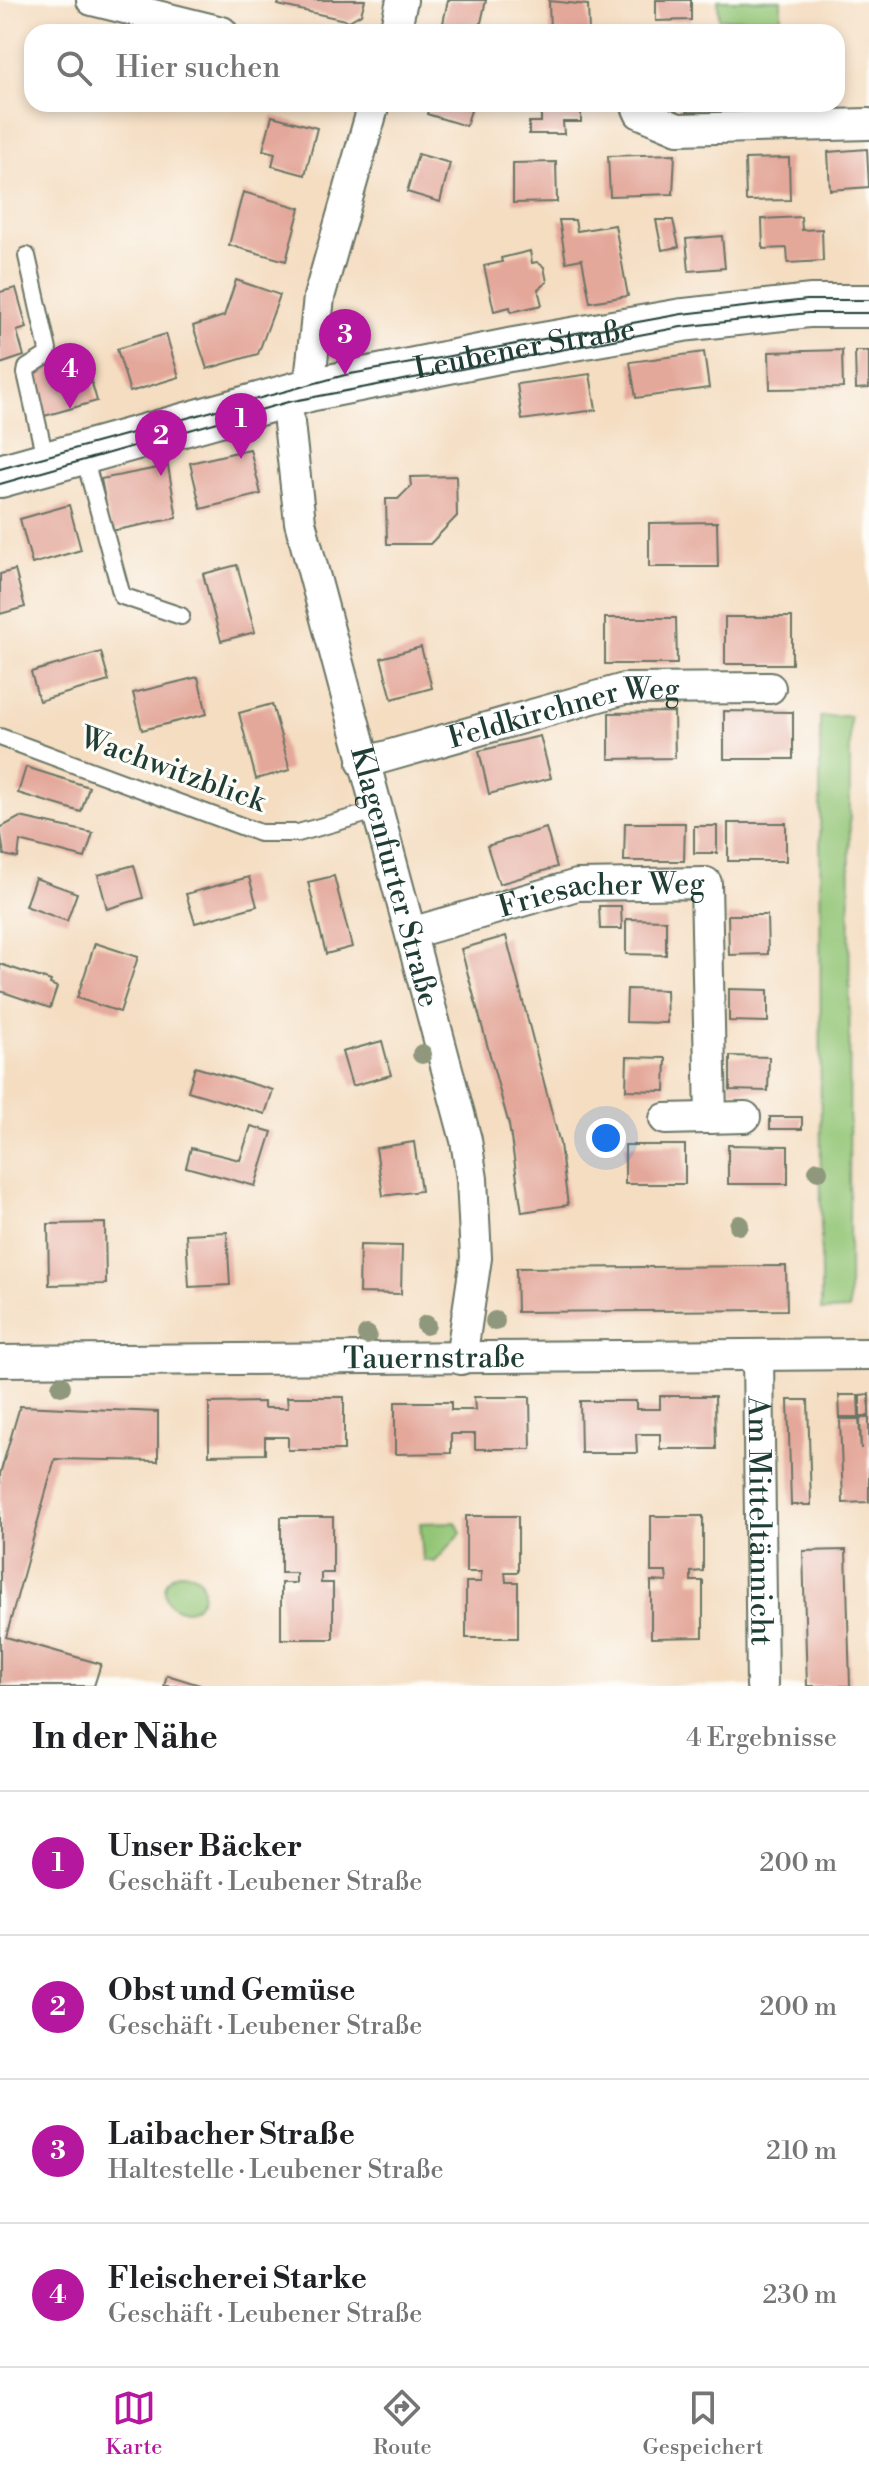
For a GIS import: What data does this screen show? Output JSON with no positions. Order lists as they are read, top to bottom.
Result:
{
  "streets": {
    "street": [
      "Leubener Straße",
      "Feldkirchner Weg",
      "Klagenfurter Straße",
      "Friesacher Weg",
      "Tauernstraße",
      "Am Mitteltännicht"
    ],
    "lane": ["Wachwitzblick"]
  },
  "crossings": [
    ["Leubener Straße", "Klagenfurter Straße"],
    ["Feldkirchner Weg", "Klagenfurter Straße"],
    ["Wachwitzblick", "Klagenfurter Straße"],
    ["Klagenfurter Straße", "Friesacher Weg"],
    ["Klagenfurter Straße", "Tauernstraße"],
    ["Tauernstraße", "Am Mitteltännicht"]
  ],
  "page": {
    "search": "Hier suchen",
    "pins": [
      "3",
      "4",
      "1",
      "2"
    ],
    "heading": ["In der Nähe", "4 Ergebnisse"],
    "list": [
      {
        "mark": "1",
        "name": "Unser Bäcker",
        "note": "Geschäft · Leubener Straße",
        "value": "200 m"
      },
      {
        "mark": "2",
        "name": "Obst und Gemüse",
        "note": "Geschäft · Leubener Straße",
        "value": "200 m"
      },
      {
        "mark": "3",
        "name": "Laibacher Straße",
        "note": "Haltestelle · Leubener Straße",
        "value": "210 m"
      },
      {
        "mark": "4",
        "name": "Fleischerei Starke",
        "note": "Geschäft · Leubener Straße",
        "value": "230 m"
      }
    ],
    "nav": ["Karte", "Route", "Gespeichert"]
  }
}
